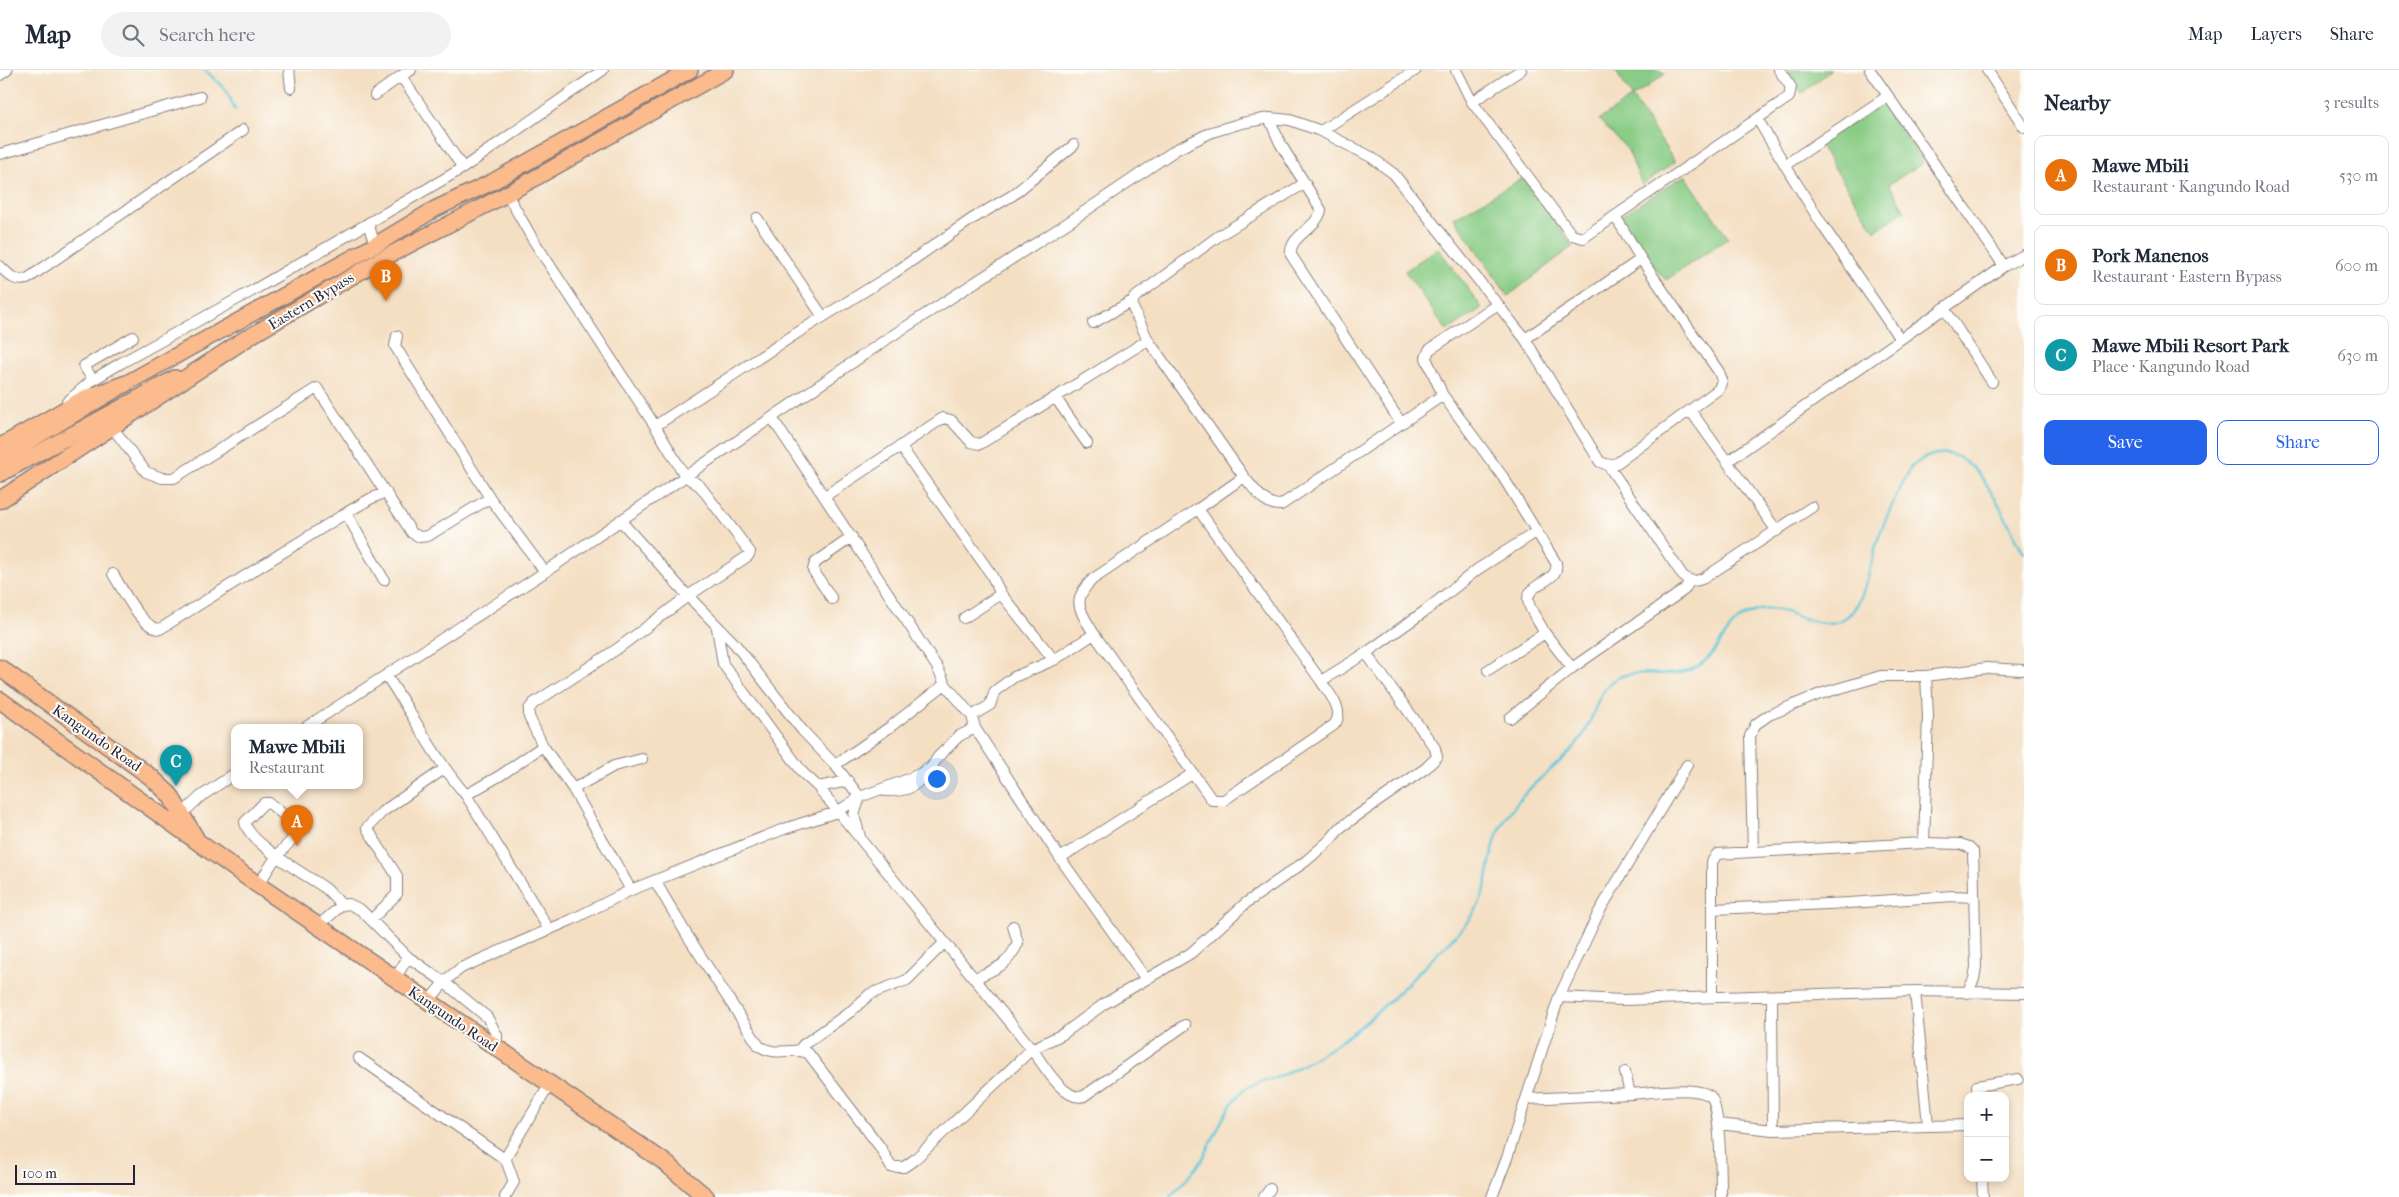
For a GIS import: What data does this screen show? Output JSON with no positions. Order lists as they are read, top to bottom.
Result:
{
  "streets": {
    "highway": ["Kangundo Road"],
    "main road": ["Eastern Bypass"]
  },
  "scale_bar": "100 m",
  "page": {
    "header": "Map",
    "search": "Search here",
    "nav": ["Map", "Layers", "Share"],
    "heading": ["Nearby", "3 results"],
    "list": [
      {
        "mark": "A",
        "name": "Mawe Mbili",
        "note": "Restaurant · Kangundo Road",
        "value": "530 m"
      },
      {
        "mark": "B",
        "name": "Pork Manenos",
        "note": "Restaurant · Eastern Bypass",
        "value": "600 m"
      },
      {
        "mark": "C",
        "name": "Mawe Mbili Resort Park",
        "note": "Place · Kangundo Road",
        "value": "630 m"
      }
    ],
    "pins": ["B", "C", "A"],
    "buttons": ["Save", "Share"],
    "popup": ["Mawe Mbili", "Restaurant"],
    "map_buttons": ["+", "−"],
    "scale": "100 m"
  }
}
